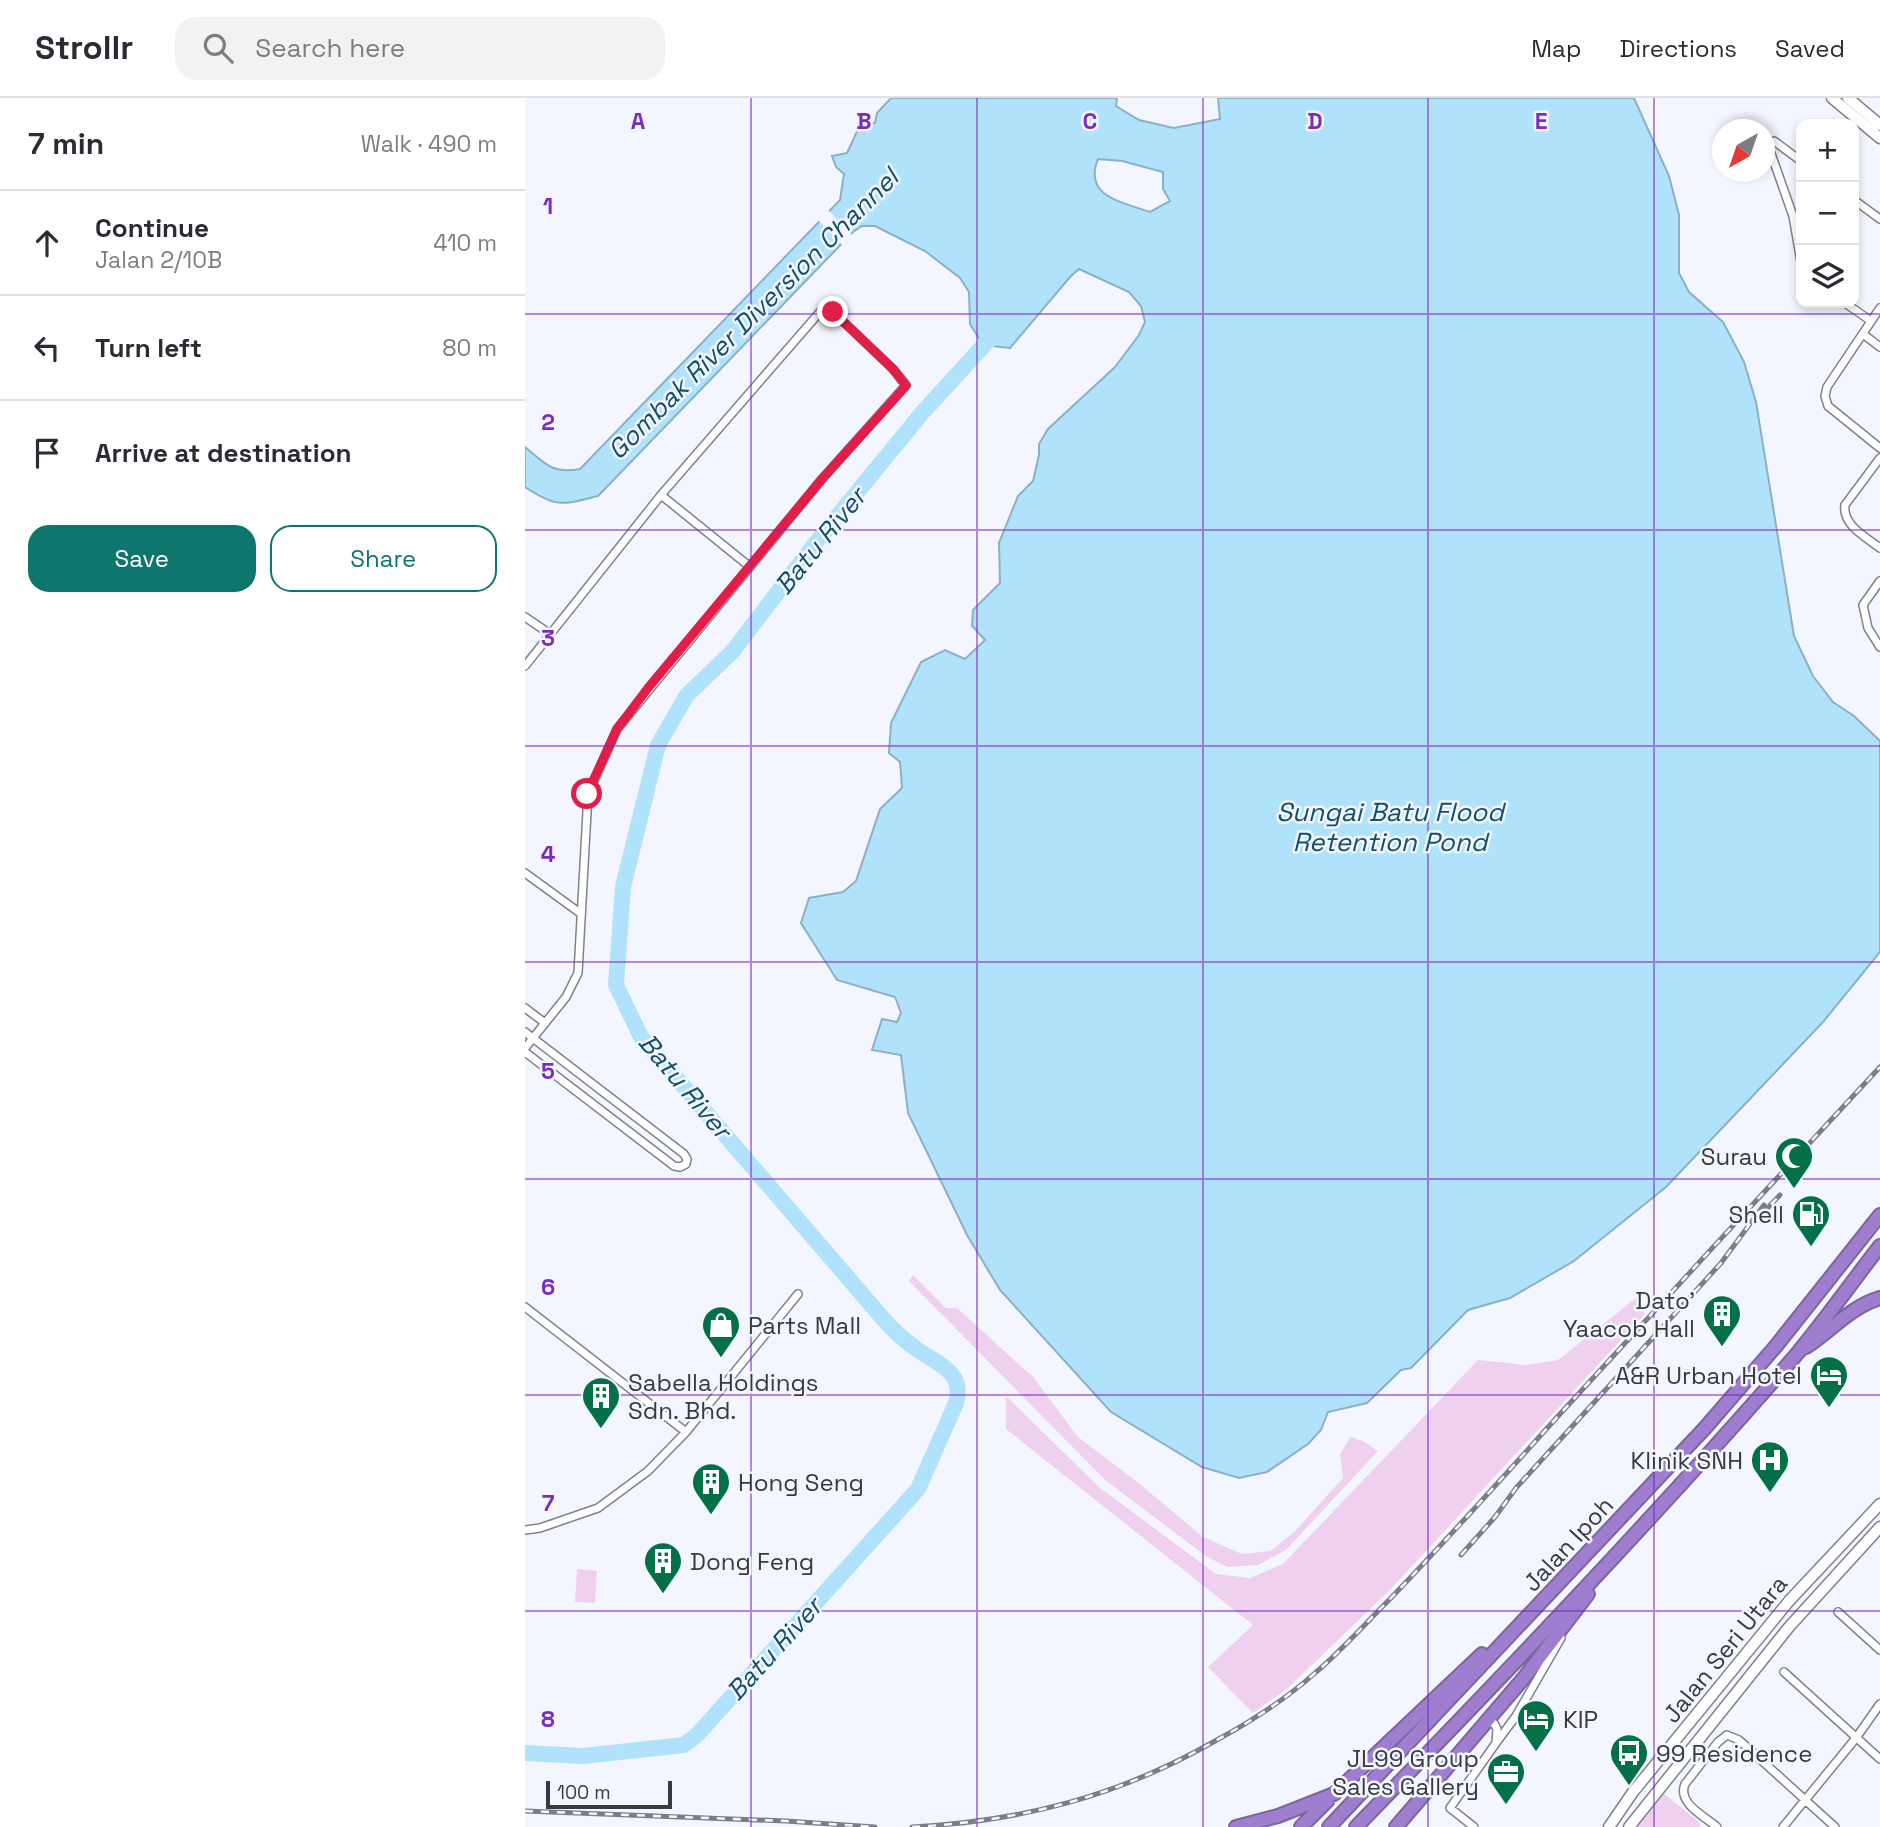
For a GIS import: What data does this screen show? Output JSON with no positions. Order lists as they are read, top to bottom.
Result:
{
  "streets": {
    "highway": ["Jalan Ipoh"],
    "street": ["Jalan Seri Utara"]
  },
  "water": ["Gombak River Diversion Channel", "Batu River", "Sungai Batu Flood Retention Pond"],
  "places": {
    "mosque": ["Surau"],
    "fuel station": ["Shell"],
    "building": [
      "Dato' Yaacob Hall",
      "Sabella Holdings Sdn. Bhd.",
      "Hong Seng",
      "Dong Feng"
    ],
    "shop": ["Parts Mall"],
    "hotel": ["A&R Urban Hotel", "KIP"],
    "hospital": ["Klinik SNH"],
    "bus stop": ["99 Residence"],
    "office": ["JL99 Group Sales Gallery"]
  },
  "scale_bar": "100 m",
  "north": "bottom left",
  "page": {
    "header": "Strollr",
    "search": "Search here",
    "nav": ["Map", "Directions", "Saved"],
    "heading": ["7 min", "Walk · 490 m"],
    "map_buttons": ["+", "−"],
    "list": [
      ["Continue", "Jalan 2/10B", "410 m"],
      ["Turn left", "80 m"],
      "Arrive at destination"
    ],
    "buttons": ["Save", "Share"],
    "scale": "100 m"
  },
  "grid": {
    "columns": [
      "A",
      "B",
      "C",
      "D",
      "E"
    ],
    "rows": [
      "1",
      "2",
      "3",
      "4",
      "5",
      "6",
      "7",
      "8"
    ]
  }
}
